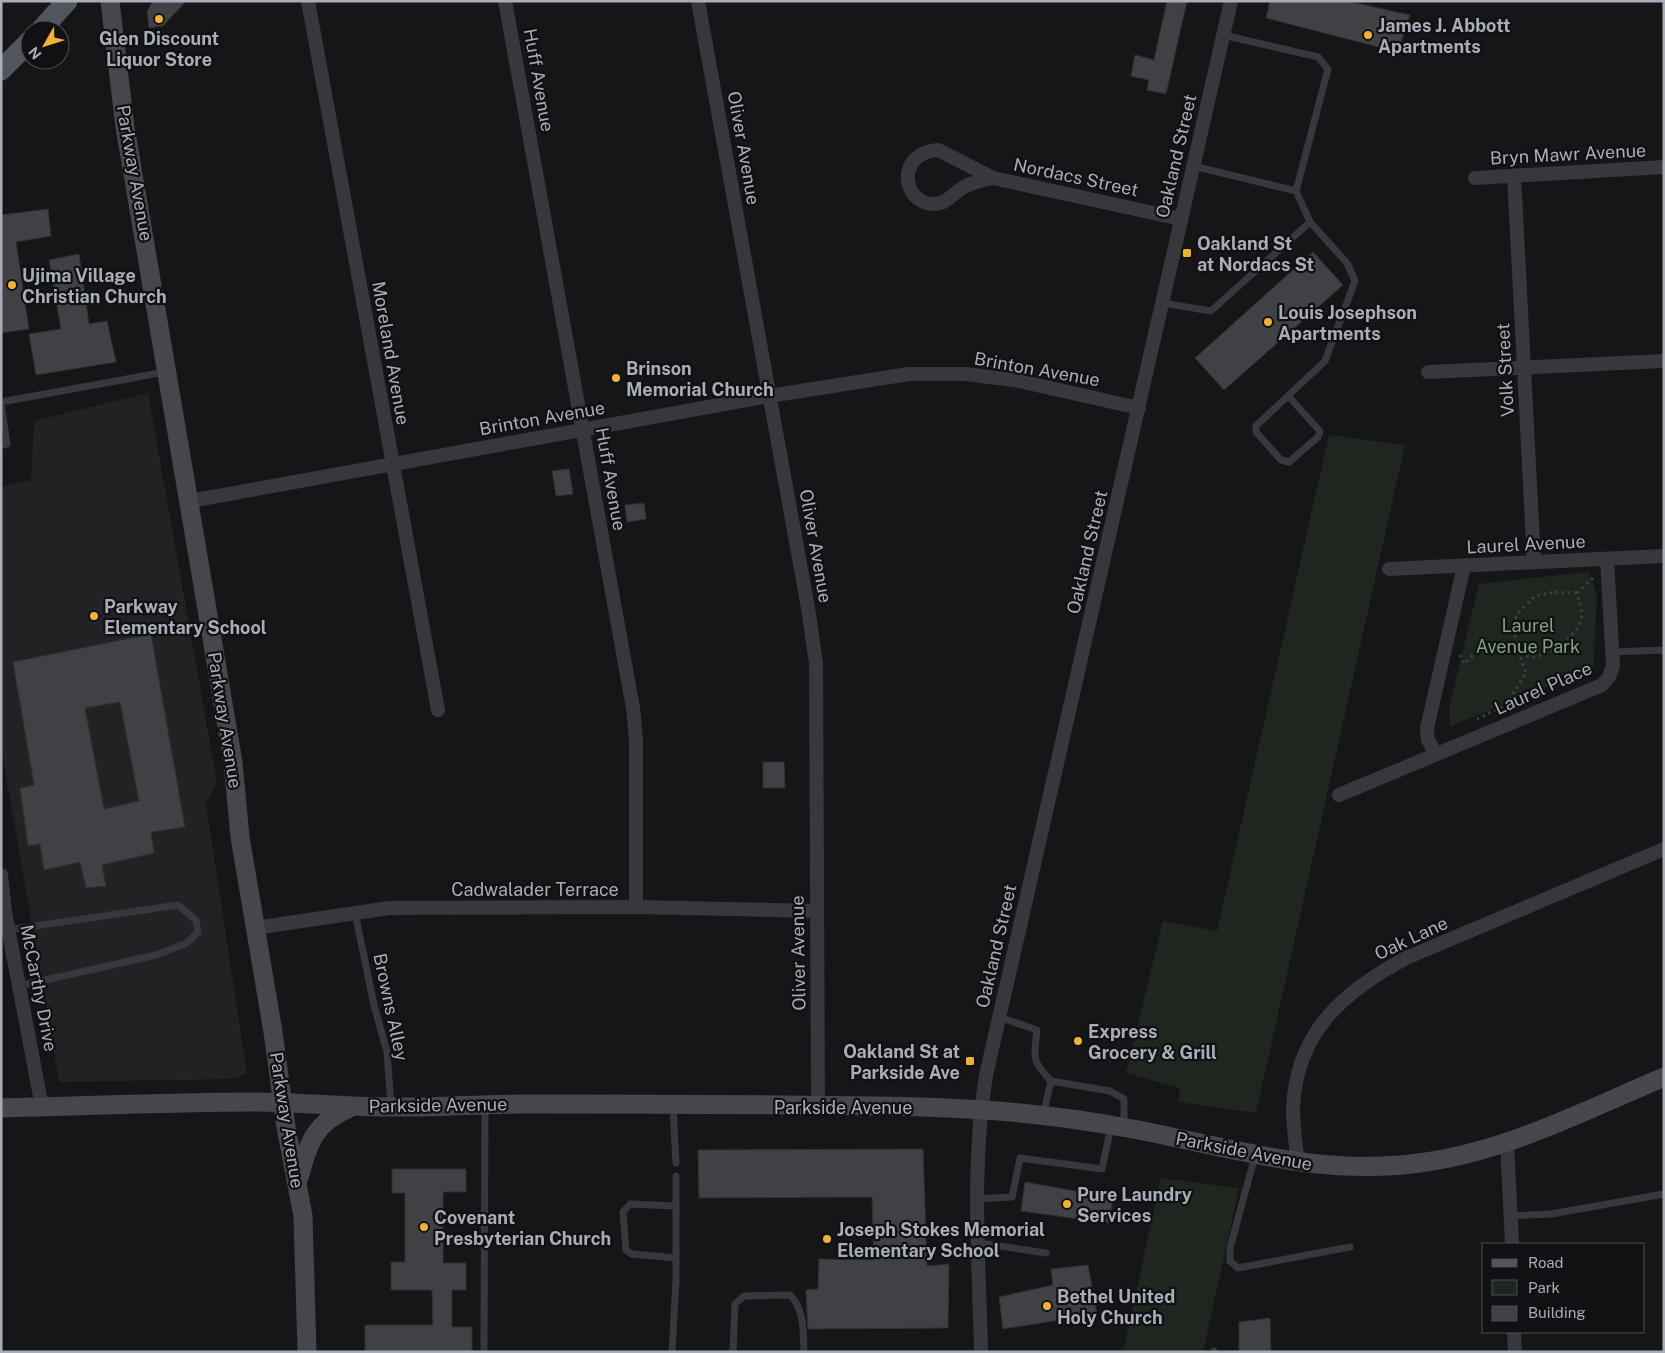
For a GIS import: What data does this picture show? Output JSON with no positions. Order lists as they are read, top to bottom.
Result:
{
  "streets": {
    "main road": ["Parkway Avenue", "Parkside Avenue"],
    "street": [
      "Huff Avenue",
      "Oliver Avenue",
      "Bryn Mawr Avenue",
      "Oakland Street",
      "Nordacs Street",
      "Moreland Avenue",
      "Brinton Avenue",
      "Volk Street",
      "Laurel Avenue",
      "Laurel Place",
      "Cadwalader Terrace",
      "Oak Lane",
      "McCarthy Drive"
    ],
    "lane": ["Browns Alley"]
  },
  "crossings": [
    ["Huff Avenue", "Brinton Avenue"],
    ["Huff Avenue", "Cadwalader Terrace"],
    ["Oliver Avenue", "Brinton Avenue"],
    ["Oliver Avenue", "Cadwalader Terrace"],
    ["Oliver Avenue", "Parkside Avenue"],
    ["Bryn Mawr Avenue", "Volk Street"],
    ["Oakland Street", "Nordacs Street"],
    ["Oakland Street", "Brinton Avenue"],
    ["Oakland Street", "Parkside Avenue"],
    ["Parkway Avenue", "Brinton Avenue"],
    ["Parkway Avenue", "Cadwalader Terrace"],
    ["Parkway Avenue", "Parkside Avenue"],
    ["Moreland Avenue", "Brinton Avenue"],
    ["Volk Street", "Laurel Avenue"],
    ["Laurel Avenue", "Laurel Place"],
    ["Cadwalader Terrace", "Browns Alley"],
    ["Oak Lane", "Parkside Avenue"],
    ["McCarthy Drive", "Parkside Avenue"],
    ["Browns Alley", "Parkside Avenue"]
  ],
  "parks": ["Laurel Avenue Park"],
  "places": {
    "other": [
      "Glen Discount Liquor Store",
      "James J. Abbott Apartments",
      "Ujima Village Christian Church",
      "Louis Josephson Apartments",
      "Brinson Memorial Church",
      "Parkway Elementary School",
      "Express Grocery & Grill",
      "Pure Laundry Services",
      "Covenant Presbyterian Church",
      "Joseph Stokes Memorial Elementary School",
      "Bethel United Holy Church"
    ],
    "transit": ["Oakland St at Nordacs St", "Oakland St at Parkside Ave"]
  },
  "legend": ["Road", "Park", "Building"],
  "north": "bottom left"
}
